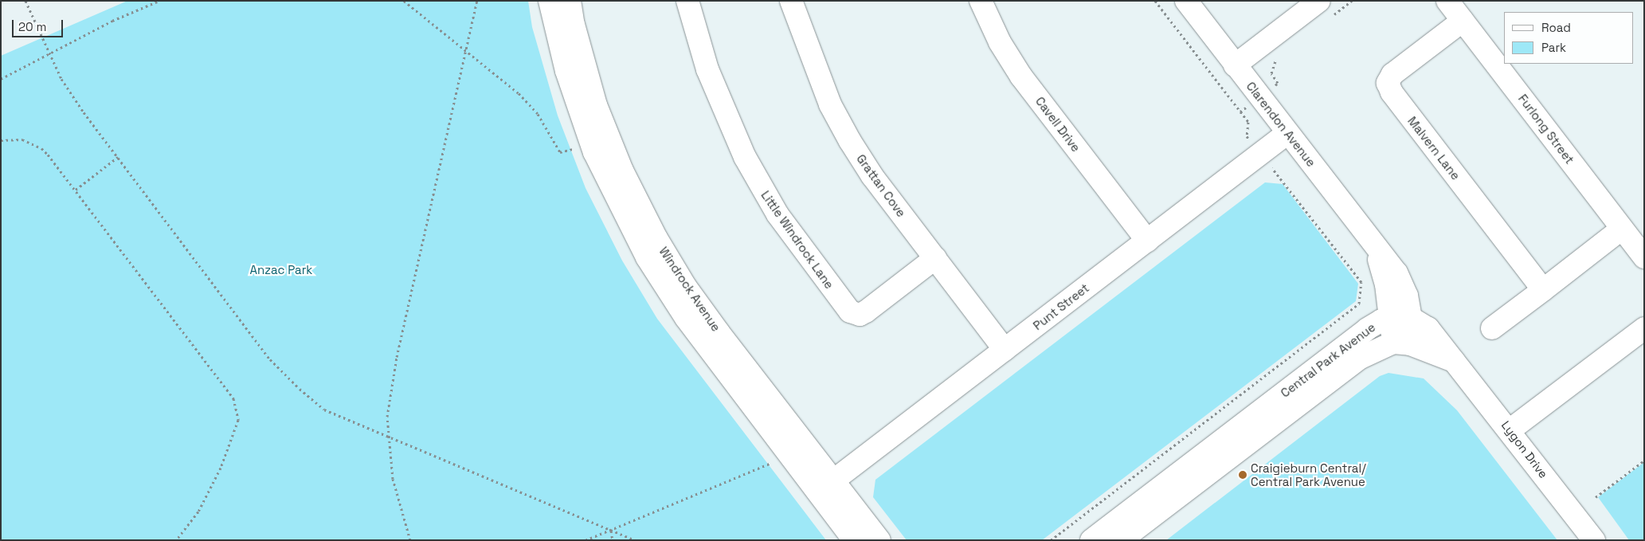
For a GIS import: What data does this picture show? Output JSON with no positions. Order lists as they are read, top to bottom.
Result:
{
  "streets": {
    "street": [
      "Cavell Drive",
      "Clarendon Avenue",
      "Furlong Street",
      "Malvern Lane",
      "Grattan Cove",
      "Little Windrock Lane",
      "Windrock Avenue",
      "Punt Street",
      "Central Park Avenue",
      "Lygon Drive"
    ]
  },
  "crossings": [
    ["Cavell Drive", "Punt Street"],
    ["Clarendon Avenue", "Punt Street"],
    ["Clarendon Avenue", "Central Park Avenue"],
    ["Furlong Street", "Malvern Lane"],
    ["Grattan Cove", "Little Windrock Lane"],
    ["Grattan Cove", "Punt Street"],
    ["Windrock Avenue", "Punt Street"]
  ],
  "parks": ["Anzac Park"],
  "places": ["Craigieburn Central/ Central Park Avenue"],
  "legend": ["Road", "Park"],
  "scale_bar": "20 m"
}
